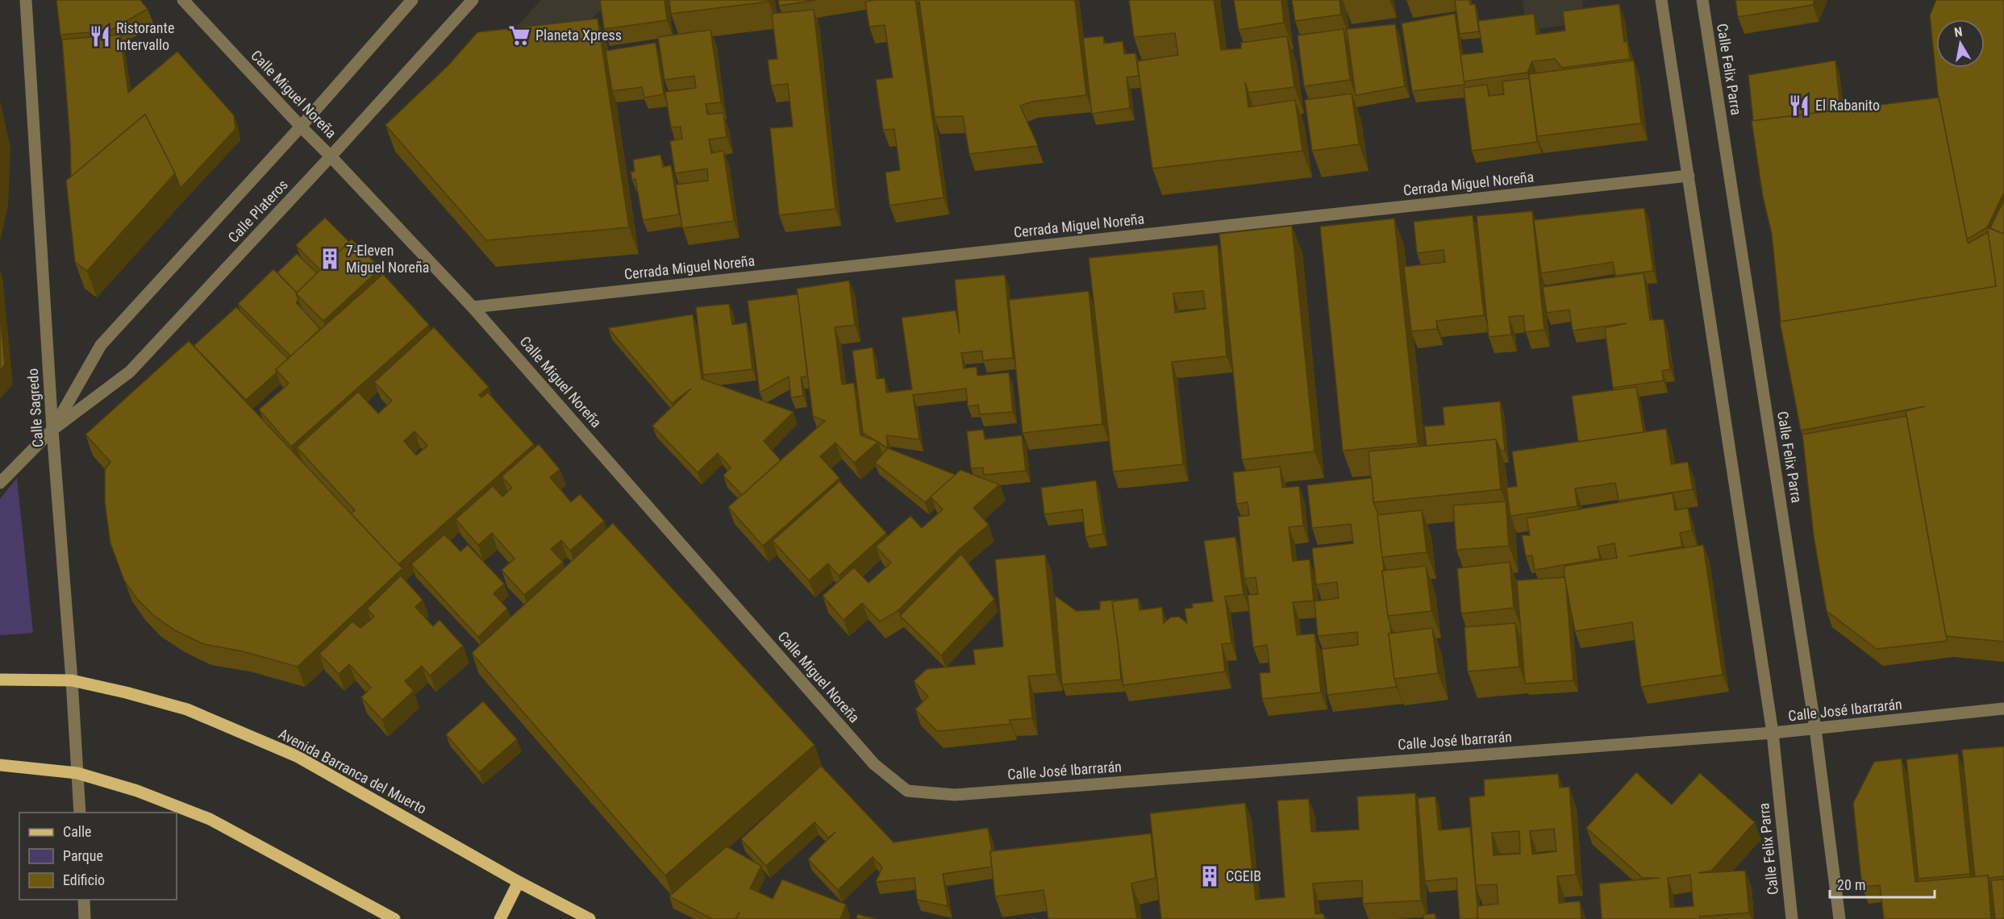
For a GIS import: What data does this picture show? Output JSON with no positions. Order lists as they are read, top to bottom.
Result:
{
  "streets": {
    "main road": ["Avenida Barranca del Muerto"],
    "street": [
      "Calle Felix Parra",
      "Calle Miguel Noreña",
      "Cerrada Miguel Noreña",
      "Calle Plateros",
      "Calle Sagredo",
      "Calle José Ibarrarán"
    ]
  },
  "crossings": [
    ["Calle Felix Parra", "Cerrada Miguel Noreña"],
    ["Calle Felix Parra", "Calle José Ibarrarán"],
    ["Calle Miguel Noreña", "Cerrada Miguel Noreña"],
    ["Calle Miguel Noreña", "Calle Plateros"],
    ["Calle Miguel Noreña", "Calle José Ibarrarán"],
    ["Calle Plateros", "Calle Sagredo"],
    ["Calle Sagredo", "Avenida Barranca del Muerto"]
  ],
  "places": {
    "supermarket": ["Planeta Xpress"],
    "restaurant": ["Ristorante Intervallo", "El Rabanito"],
    "building": ["7-Eleven Miguel Noreña", "CGEIB"]
  },
  "legend": ["Calle", "Parque", "Edificio"],
  "scale_bar": "20 m",
  "north": "top"
}
